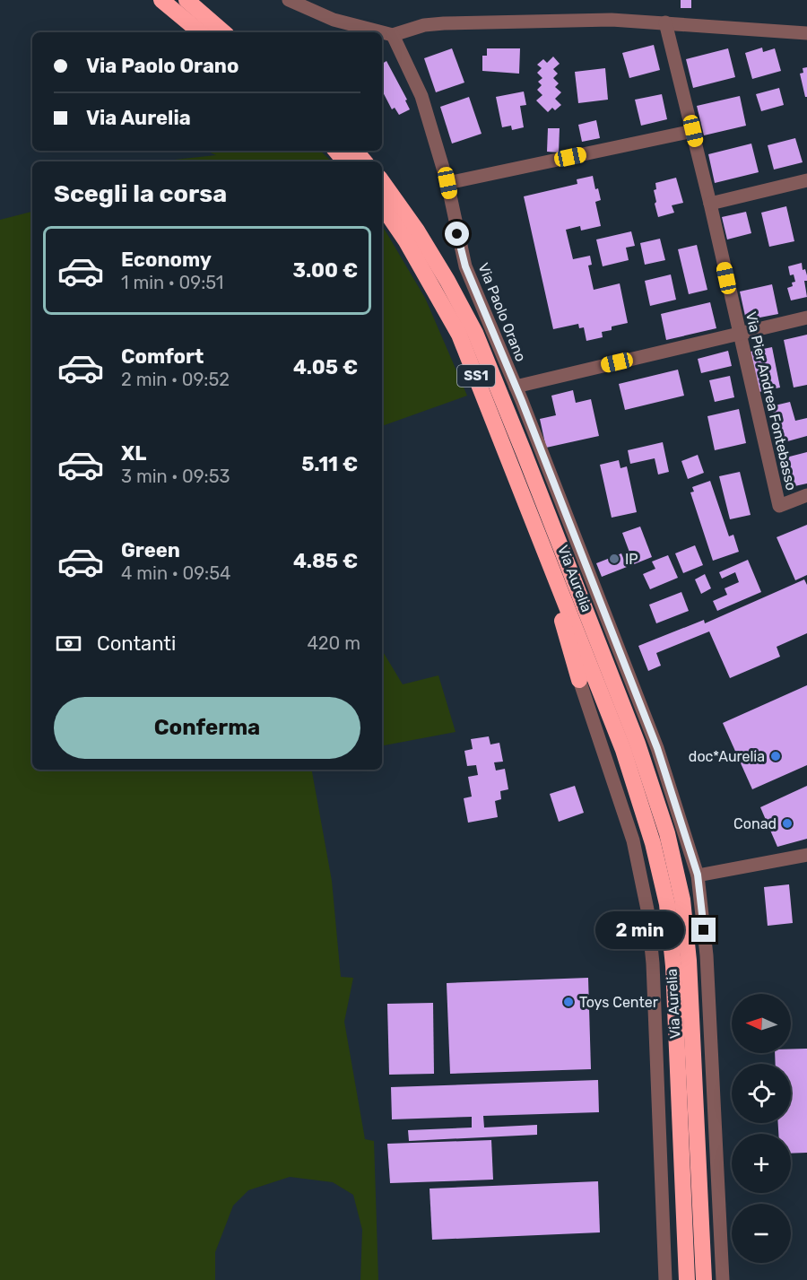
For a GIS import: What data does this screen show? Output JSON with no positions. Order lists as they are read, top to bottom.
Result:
{
  "streets": {
    "highway": ["SS1", "Via Aurelia"],
    "street": ["Via Paolo Orano", "Via Pier Andrea Fontebasso"]
  },
  "crossings": [
    ["Via Paolo Orano", "Via Aurelia"]
  ],
  "places": [
    "IP",
    "doc*Aurelia",
    "Conad",
    "Toys Center"
  ],
  "north": "left",
  "page": {
    "banner": ["Via Paolo Orano", "Via Aurelia"],
    "heading": "Scegli la corsa",
    "list": [
      {
        "name": "Economy",
        "note": "1 min · 09:51",
        "value": "3.00 €"
      },
      {
        "name": "Comfort",
        "note": "2 min · 09:52",
        "value": "4.05 €"
      },
      {
        "name": "XL",
        "note": "3 min · 09:53",
        "value": "5.11 €"
      },
      {
        "name": "Green",
        "note": "4 min · 09:54",
        "value": "4.85 €"
      }
    ],
    "pay": ["Contanti", "420 m"],
    "buttons": "Conferma",
    "bubble": "2 min",
    "map_buttons": ["+", "−"]
  }
}
